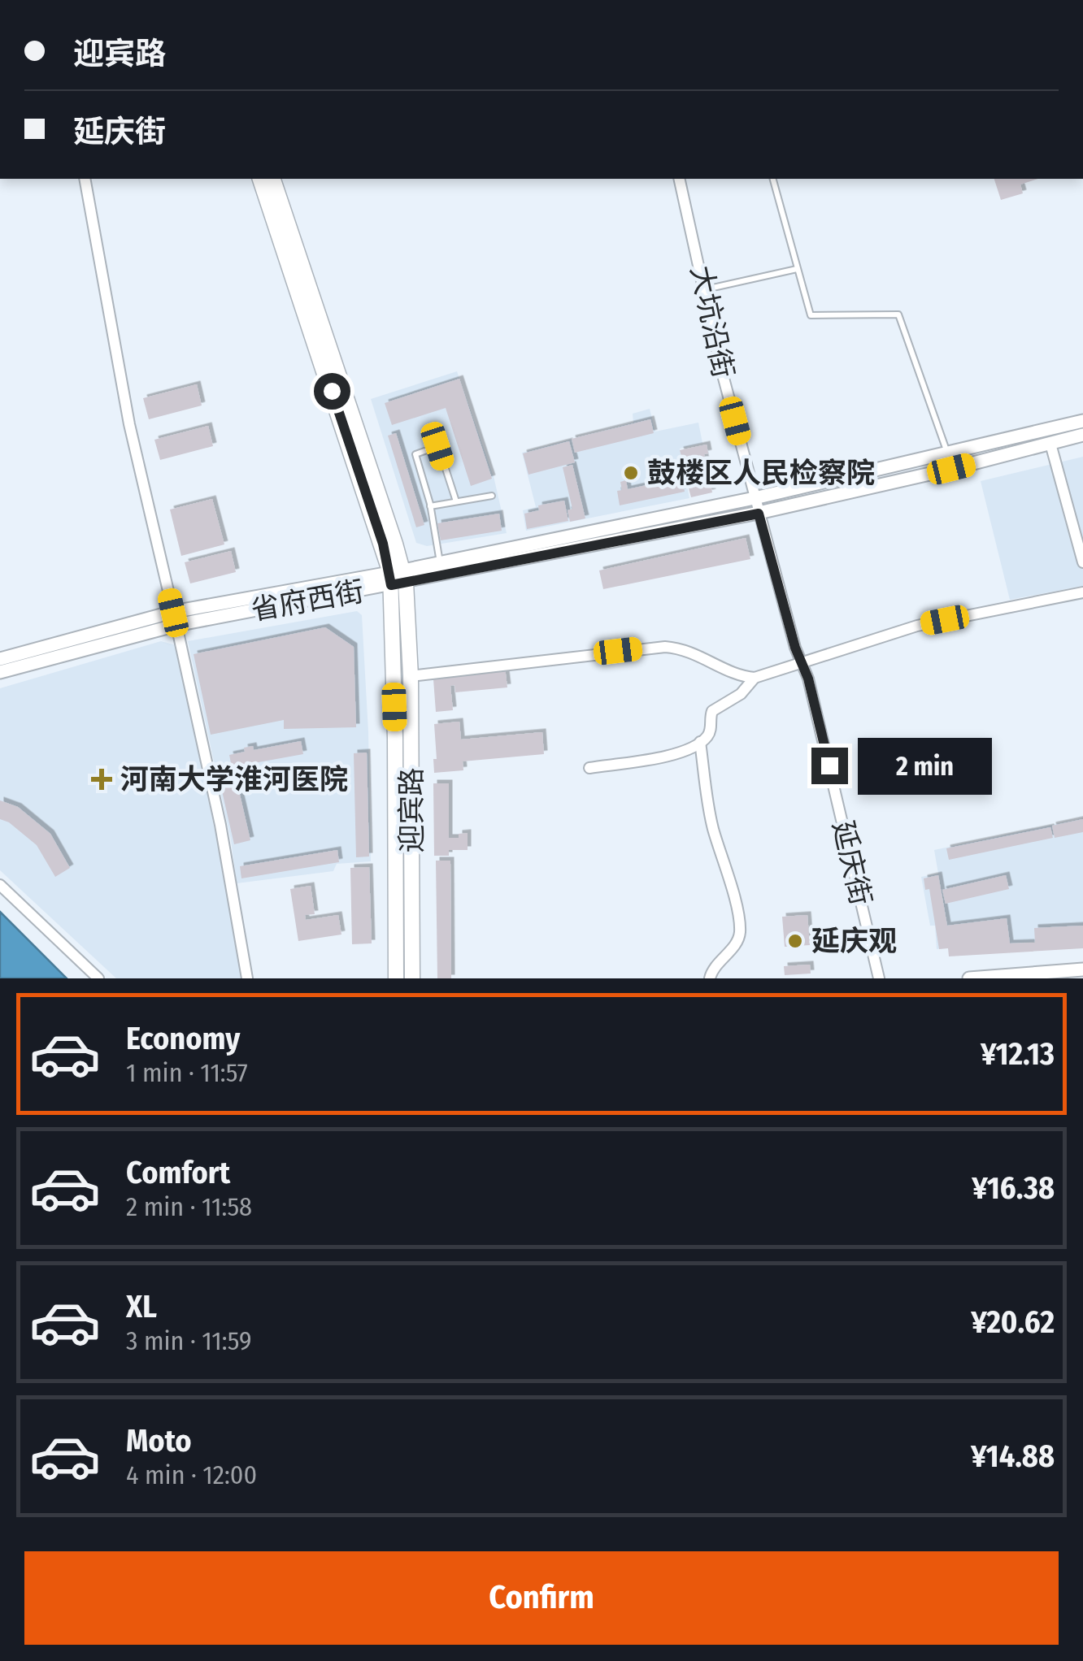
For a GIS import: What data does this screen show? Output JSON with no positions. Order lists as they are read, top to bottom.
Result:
{
  "streets": {
    "main road": ["迎宾路"],
    "street": ["大坑沿街", "省府西街", "延庆街"]
  },
  "crossings": [
    ["大坑沿街", "省府西街"],
    ["大坑沿街", "延庆街"],
    ["省府西街", "迎宾路"],
    ["省府西街", "延庆街"]
  ],
  "places": {
    "other": ["鼓楼区人民检察院", "延庆观"],
    "health": ["河南大学淮河医院"]
  },
  "page": {
    "banner": ["迎宾路", "延庆街"],
    "bubble": "2 min",
    "list": [
      {
        "name": "Economy",
        "note": "1 min · 11:57",
        "value": "¥12.13"
      },
      {
        "name": "Comfort",
        "note": "2 min · 11:58",
        "value": "¥16.38"
      },
      {
        "name": "XL",
        "note": "3 min · 11:59",
        "value": "¥20.62"
      },
      {
        "name": "Moto",
        "note": "4 min · 12:00",
        "value": "¥14.88"
      }
    ],
    "buttons": "Confirm"
  }
}
